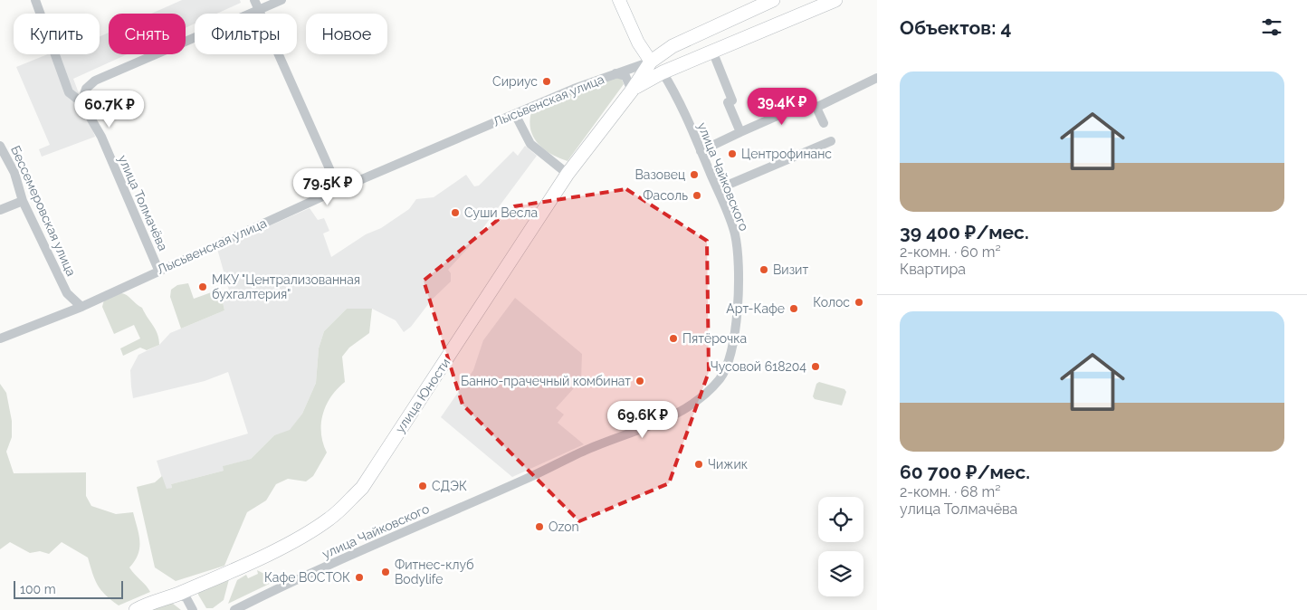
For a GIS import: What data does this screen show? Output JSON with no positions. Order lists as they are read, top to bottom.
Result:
{
  "streets": {
    "main road": ["Лысьвенская улица", "улица Юности"],
    "street": ["улица Чайковского", "улица Толмачёва", "Бессемеровская улица"]
  },
  "crossings": [
    ["Лысьвенская улица", "улица Толмачёва"],
    ["Лысьвенская улица", "Бессемеровская улица"],
    ["Лысьвенская улица", "улица Юности"]
  ],
  "places": [
    "Сириус",
    "Центрофинанс",
    "Вазовец",
    "Фасоль",
    "Суши Весла",
    "Визит",
    "МКУ \"Централизованная бухгалтерия\"",
    "Колос",
    "Арт-Кафе",
    "Пятёрочка",
    "Чусовой 618204",
    "Банно-прачечный комбинат",
    "Чижик",
    "СДЭК",
    "Ozon",
    "Фитнес-клуб Bodylife",
    "Кафе ВОСТОК"
  ],
  "scale_bar": "100 m",
  "page": {
    "heading": "Объектов: 4",
    "chip": [
      "Купить",
      "Снять",
      "Фильтры",
      "Новое"
    ],
    "list": [
      {
        "name": "39 400 ₽/мес.",
        "note": "2-комн. · 60 m² · Квартира"
      },
      {
        "name": "60 700 ₽/мес.",
        "note": "2-комн. · 68 m² · улица Толмачёва"
      }
    ],
    "price": [
      "39.4K ₽",
      "60.7K ₽",
      "79.5K ₽",
      "69.6K ₽"
    ],
    "scale": "100 m"
  }
}
